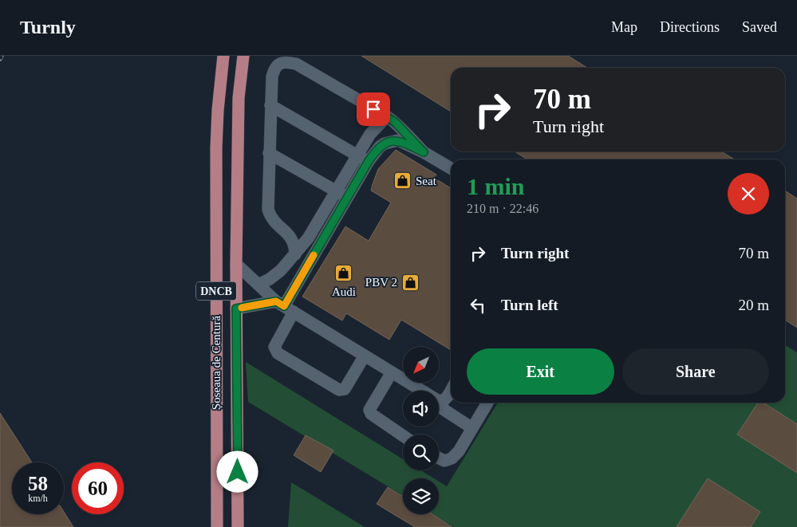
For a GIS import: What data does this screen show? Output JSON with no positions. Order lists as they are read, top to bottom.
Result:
{
  "streets": {
    "main road": ["DNCB", "Șoseaua de Centură"]
  },
  "places": {
    "shop": ["Seat", "Audi", "PBV 2"]
  },
  "north": "bottom left",
  "page": {
    "header": "Turnly",
    "nav": ["Map", "Directions", "Saved"],
    "turn": ["70 m", "Turn right"],
    "heading": ["1 min", "210 m · 22:46"],
    "list": [
      {
        "name": "Turn right",
        "value": "70 m"
      },
      {
        "name": "Turn left",
        "value": "20 m"
      }
    ],
    "buttons": ["Exit", "Share"],
    "speed": "58 km/h",
    "limit": "60"
  }
}
